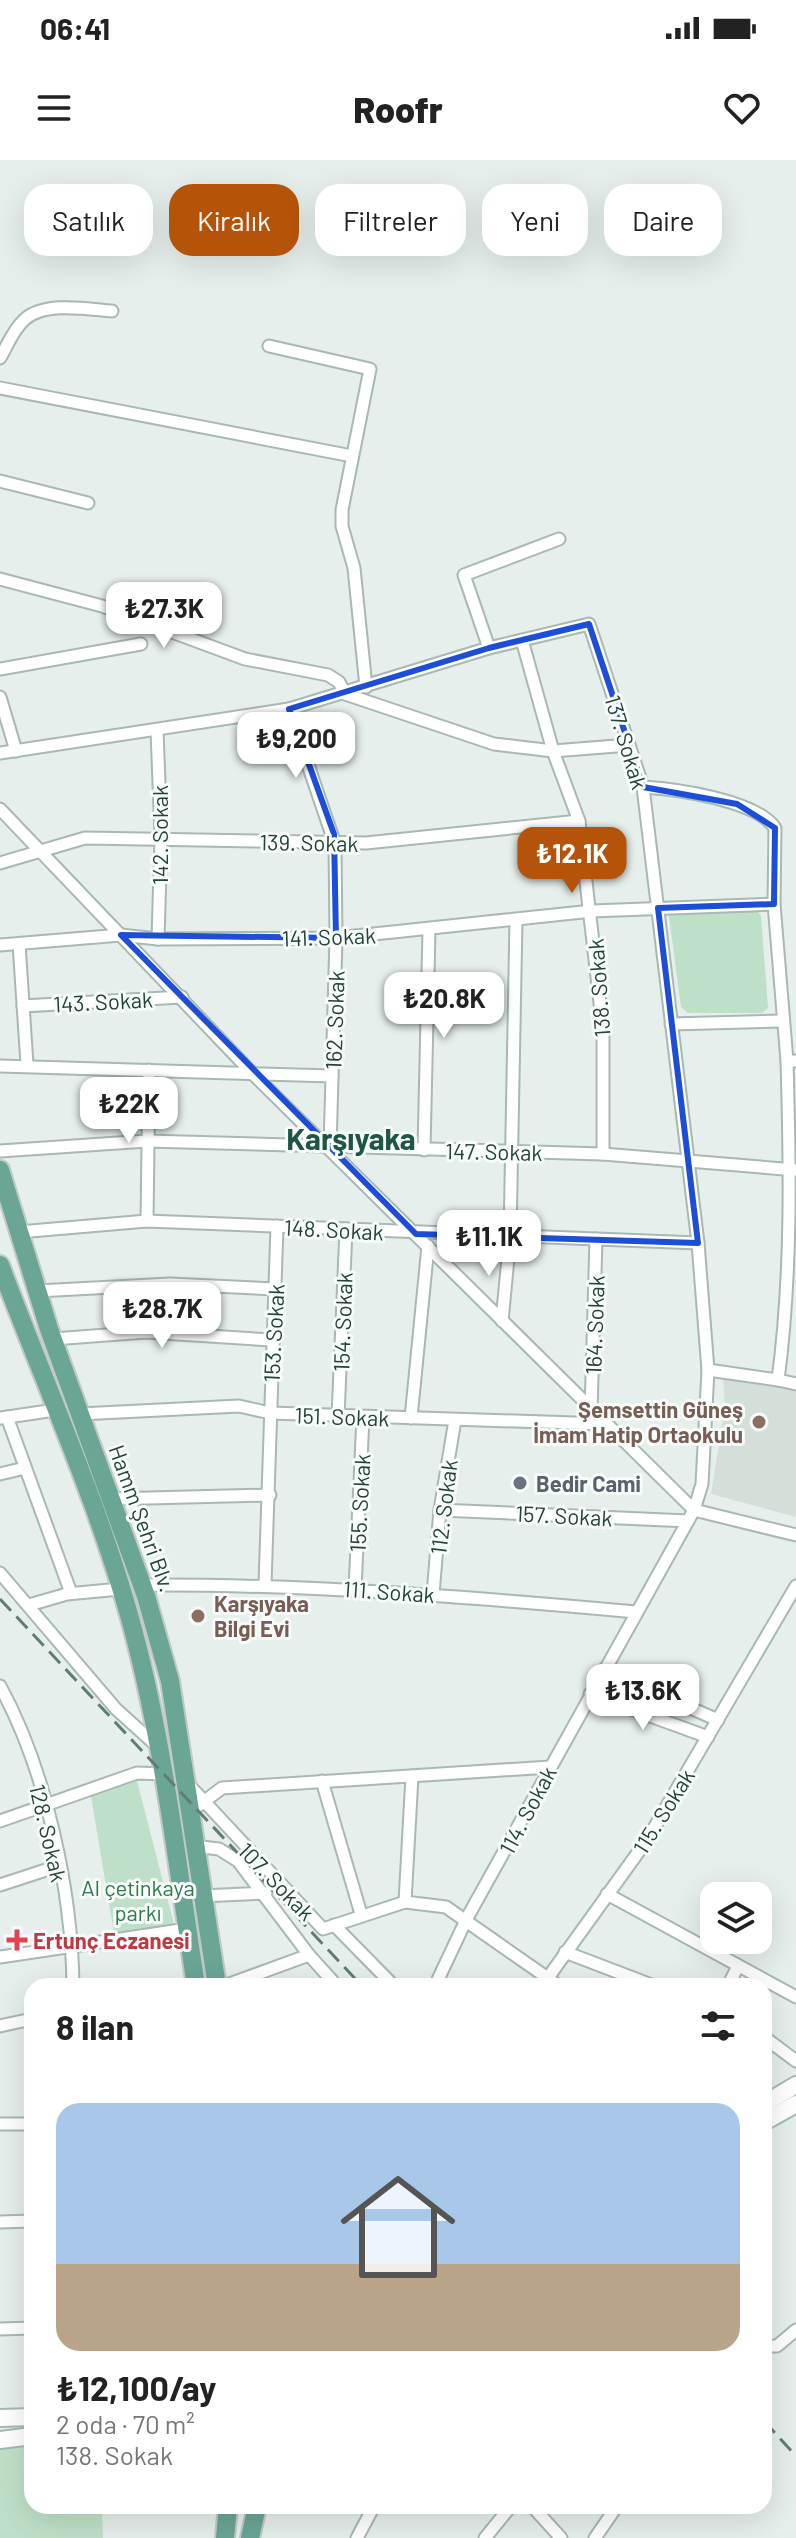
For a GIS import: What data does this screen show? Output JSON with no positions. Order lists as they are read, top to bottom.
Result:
{
  "streets": {
    "main road": ["Hamm Şehri Blv."],
    "street": [
      "137. Sokak",
      "142. Sokak",
      "139. Sokak",
      "141. Sokak",
      "138. Sokak",
      "143. Sokak",
      "162. Sokak",
      "147. Sokak",
      "148. Sokak",
      "154. Sokak",
      "164. Sokak",
      "153. Sokak",
      "151. Sokak",
      "155. Sokak",
      "112. Sokak",
      "157. Sokak",
      "111. Sokak",
      "114. Sokak",
      "115. Sokak",
      "128. Sokak",
      "107. Sokak"
    ]
  },
  "crossings": [
    ["137. Sokak", "142. Sokak"],
    ["137. Sokak", "141. Sokak"],
    ["137. Sokak", "138. Sokak"],
    ["137. Sokak", "162. Sokak"],
    ["137. Sokak", "147. Sokak"],
    ["137. Sokak", "148. Sokak"],
    ["137. Sokak", "157. Sokak"],
    ["137. Sokak", "114. Sokak"],
    ["142. Sokak", "139. Sokak"],
    ["142. Sokak", "141. Sokak"],
    ["139. Sokak", "138. Sokak"],
    ["139. Sokak", "162. Sokak"],
    ["141. Sokak", "138. Sokak"],
    ["141. Sokak", "162. Sokak"],
    ["138. Sokak", "147. Sokak"],
    ["162. Sokak", "147. Sokak"],
    ["148. Sokak", "154. Sokak"],
    ["148. Sokak", "164. Sokak"],
    ["148. Sokak", "153. Sokak"],
    ["148. Sokak", "Hamm Şehri Blv."],
    ["154. Sokak", "151. Sokak"],
    ["153. Sokak", "151. Sokak"],
    ["153. Sokak", "111. Sokak"],
    ["151. Sokak", "155. Sokak"],
    ["151. Sokak", "112. Sokak"],
    ["151. Sokak", "Hamm Şehri Blv."],
    ["155. Sokak", "111. Sokak"],
    ["112. Sokak", "157. Sokak"],
    ["112. Sokak", "111. Sokak"],
    ["157. Sokak", "114. Sokak"],
    ["Hamm Şehri Blv.", "111. Sokak"],
    ["Hamm Şehri Blv.", "107. Sokak"],
    ["111. Sokak", "114. Sokak"],
    ["114. Sokak", "107. Sokak"]
  ],
  "districts": ["Karşıyaka"],
  "parks": ["Al çetinkaya parkı"],
  "places": {
    "other": ["Şemsettin Güneş İmam Hatip Ortaokulu", "Bedir Cami", "Karşıyaka Bilgi Evi"],
    "health": ["Ertunç Eczanesi"]
  },
  "page": {
    "status": "06:41",
    "header": "Roofr",
    "chip": [
      "Satılık",
      "Kiralık",
      "Filtreler",
      "Yeni",
      "Daire"
    ],
    "price": [
      "₺27.3K",
      "₺9,200",
      "₺12.1K",
      "₺20.8K",
      "₺22K",
      "₺11.1K",
      "₺28.7K",
      "₺13.6K"
    ],
    "heading": "8 ilan",
    "list": [
      {
        "name": "₺12,100/ay",
        "note": "2 oda · 70 m² · 138. Sokak"
      }
    ]
  }
}
